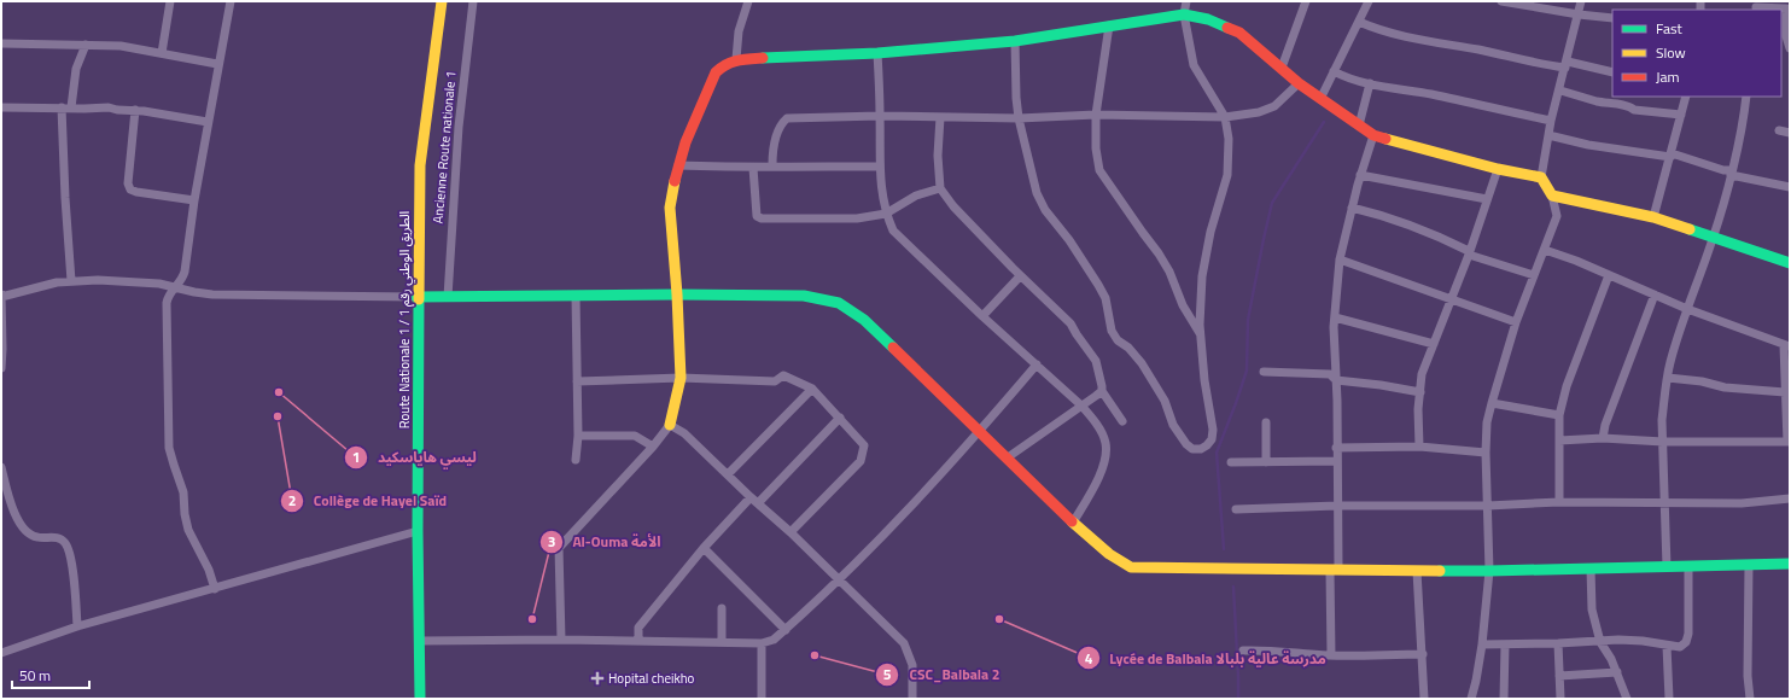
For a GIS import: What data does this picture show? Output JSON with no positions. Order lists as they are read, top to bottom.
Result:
{
  "streets": {
    "main road": ["Route Nationale 1 / الطريق الوطني رقم 1"],
    "street": ["Ancienne Route nationale 1"]
  },
  "places": {
    "other": [
      "ليسي هاياسكيد",
      "Collège de Hayel Saïd",
      "Al-Ouma الأمة",
      "Lycée de Balbala مدرسة عالية بلبالا",
      "CSC_Balbala 2"
    ],
    "health": ["Hopital cheikho"]
  },
  "legend": ["Fast", "Slow", "Jam"],
  "scale_bar": "50 m"
}
